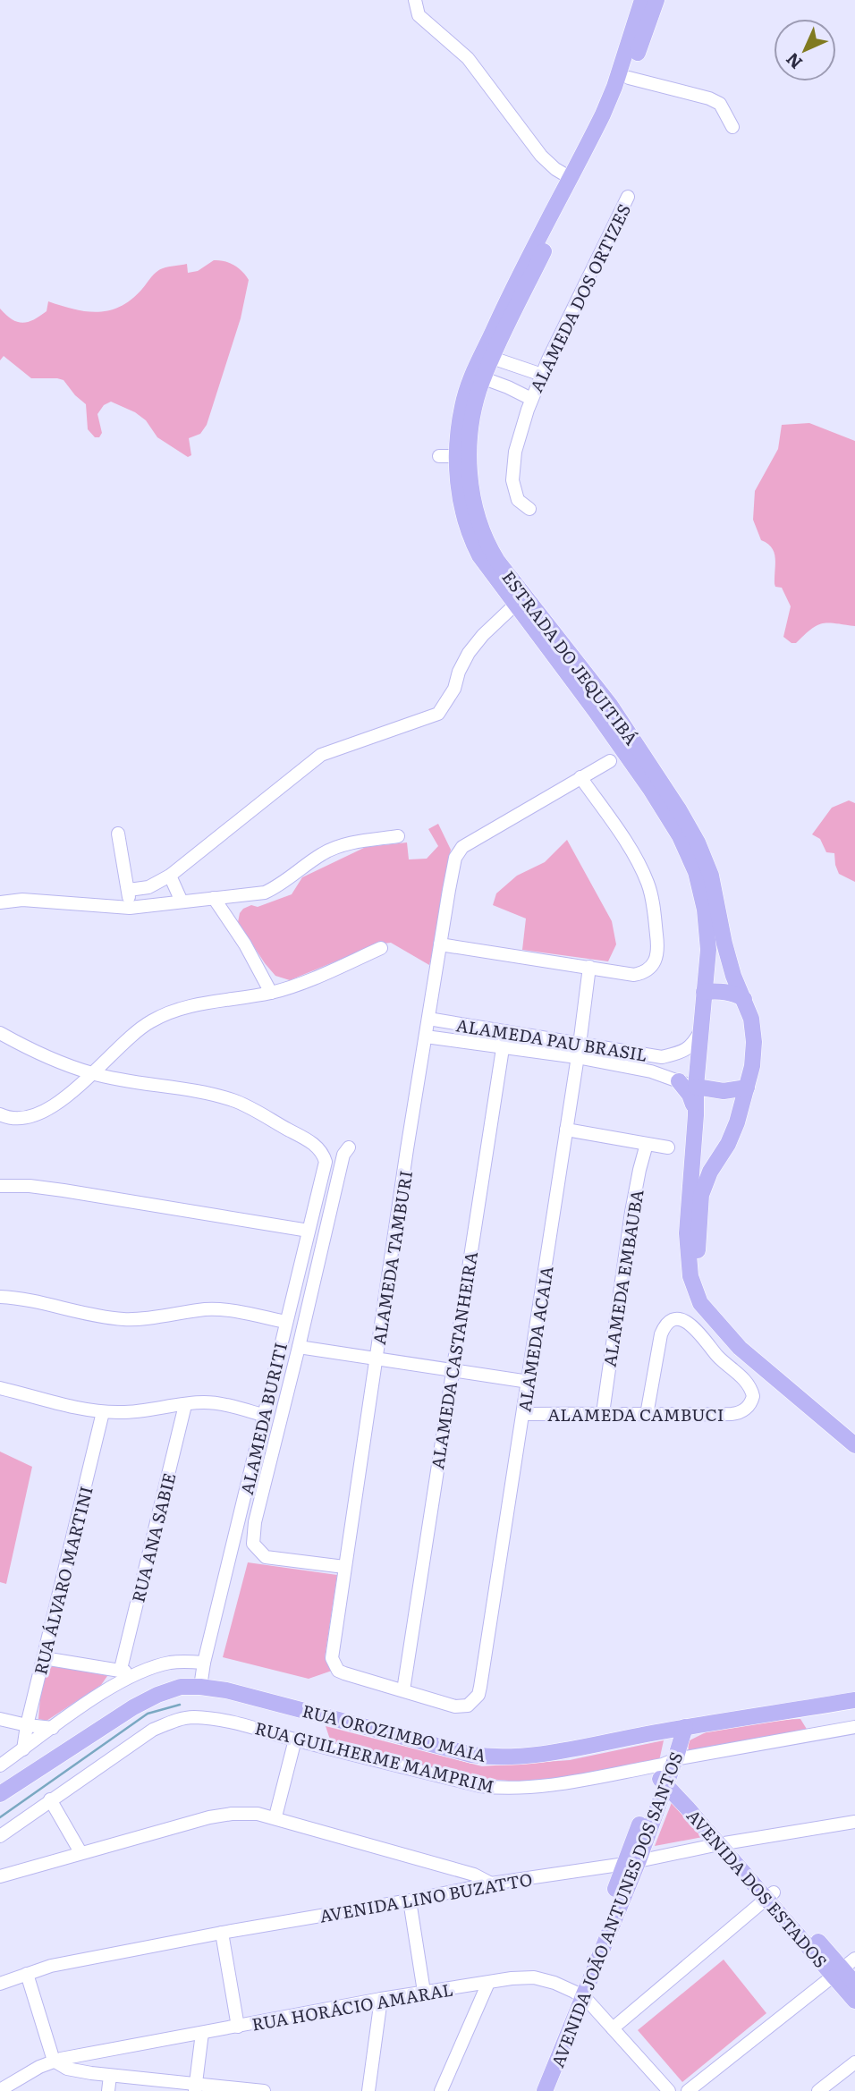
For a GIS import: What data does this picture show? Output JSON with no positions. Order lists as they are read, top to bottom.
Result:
{
  "streets": {
    "main road": [
      "ESTRADA DO JEQUITIBÁ",
      "RUA OROZIMBO MAIA",
      "AVENIDA DOS ESTADOS",
      "AVENIDA JOÃO ANTUNES DOS SANTOS"
    ],
    "street": [
      "ALAMEDA DOS ORTIZES",
      "ALAMEDA PAU BRASIL",
      "ALAMEDA TAMBURI",
      "ALAMEDA EMBAUBA",
      "ALAMEDA ACAIA",
      "ALAMEDA CASTANHEIRA",
      "ALAMEDA CAMBUCI",
      "ALAMEDA BURITI",
      "RUA ANA SABIE",
      "RUA ÁLVARO MARTINI",
      "RUA GUILHERME MAMPRIM",
      "AVENIDA LINO BUZATTO",
      "RUA HORÁCIO AMARAL"
    ]
  },
  "crossings": [
    ["ESTRADA DO JEQUITIBÁ", "ALAMEDA PAU BRASIL"],
    ["ALAMEDA PAU BRASIL", "ALAMEDA TAMBURI"],
    ["ALAMEDA PAU BRASIL", "ALAMEDA ACAIA"],
    ["ALAMEDA PAU BRASIL", "ALAMEDA CASTANHEIRA"],
    ["ALAMEDA TAMBURI", "ALAMEDA ACAIA"],
    ["ALAMEDA TAMBURI", "ALAMEDA CASTANHEIRA"],
    ["ALAMEDA EMBAUBA", "ALAMEDA CAMBUCI"],
    ["ALAMEDA ACAIA", "ALAMEDA CASTANHEIRA"],
    ["ALAMEDA ACAIA", "ALAMEDA CAMBUCI"],
    ["ALAMEDA BURITI", "RUA OROZIMBO MAIA"],
    ["RUA OROZIMBO MAIA", "AVENIDA JOÃO ANTUNES DOS SANTOS"],
    ["RUA GUILHERME MAMPRIM", "AVENIDA DOS ESTADOS"],
    ["RUA GUILHERME MAMPRIM", "AVENIDA JOÃO ANTUNES DOS SANTOS"],
    ["AVENIDA DOS ESTADOS", "AVENIDA LINO BUZATTO"],
    ["AVENIDA DOS ESTADOS", "AVENIDA JOÃO ANTUNES DOS SANTOS"],
    ["AVENIDA LINO BUZATTO", "AVENIDA JOÃO ANTUNES DOS SANTOS"],
    ["AVENIDA JOÃO ANTUNES DOS SANTOS", "RUA HORÁCIO AMARAL"]
  ],
  "north": "bottom left"
}
